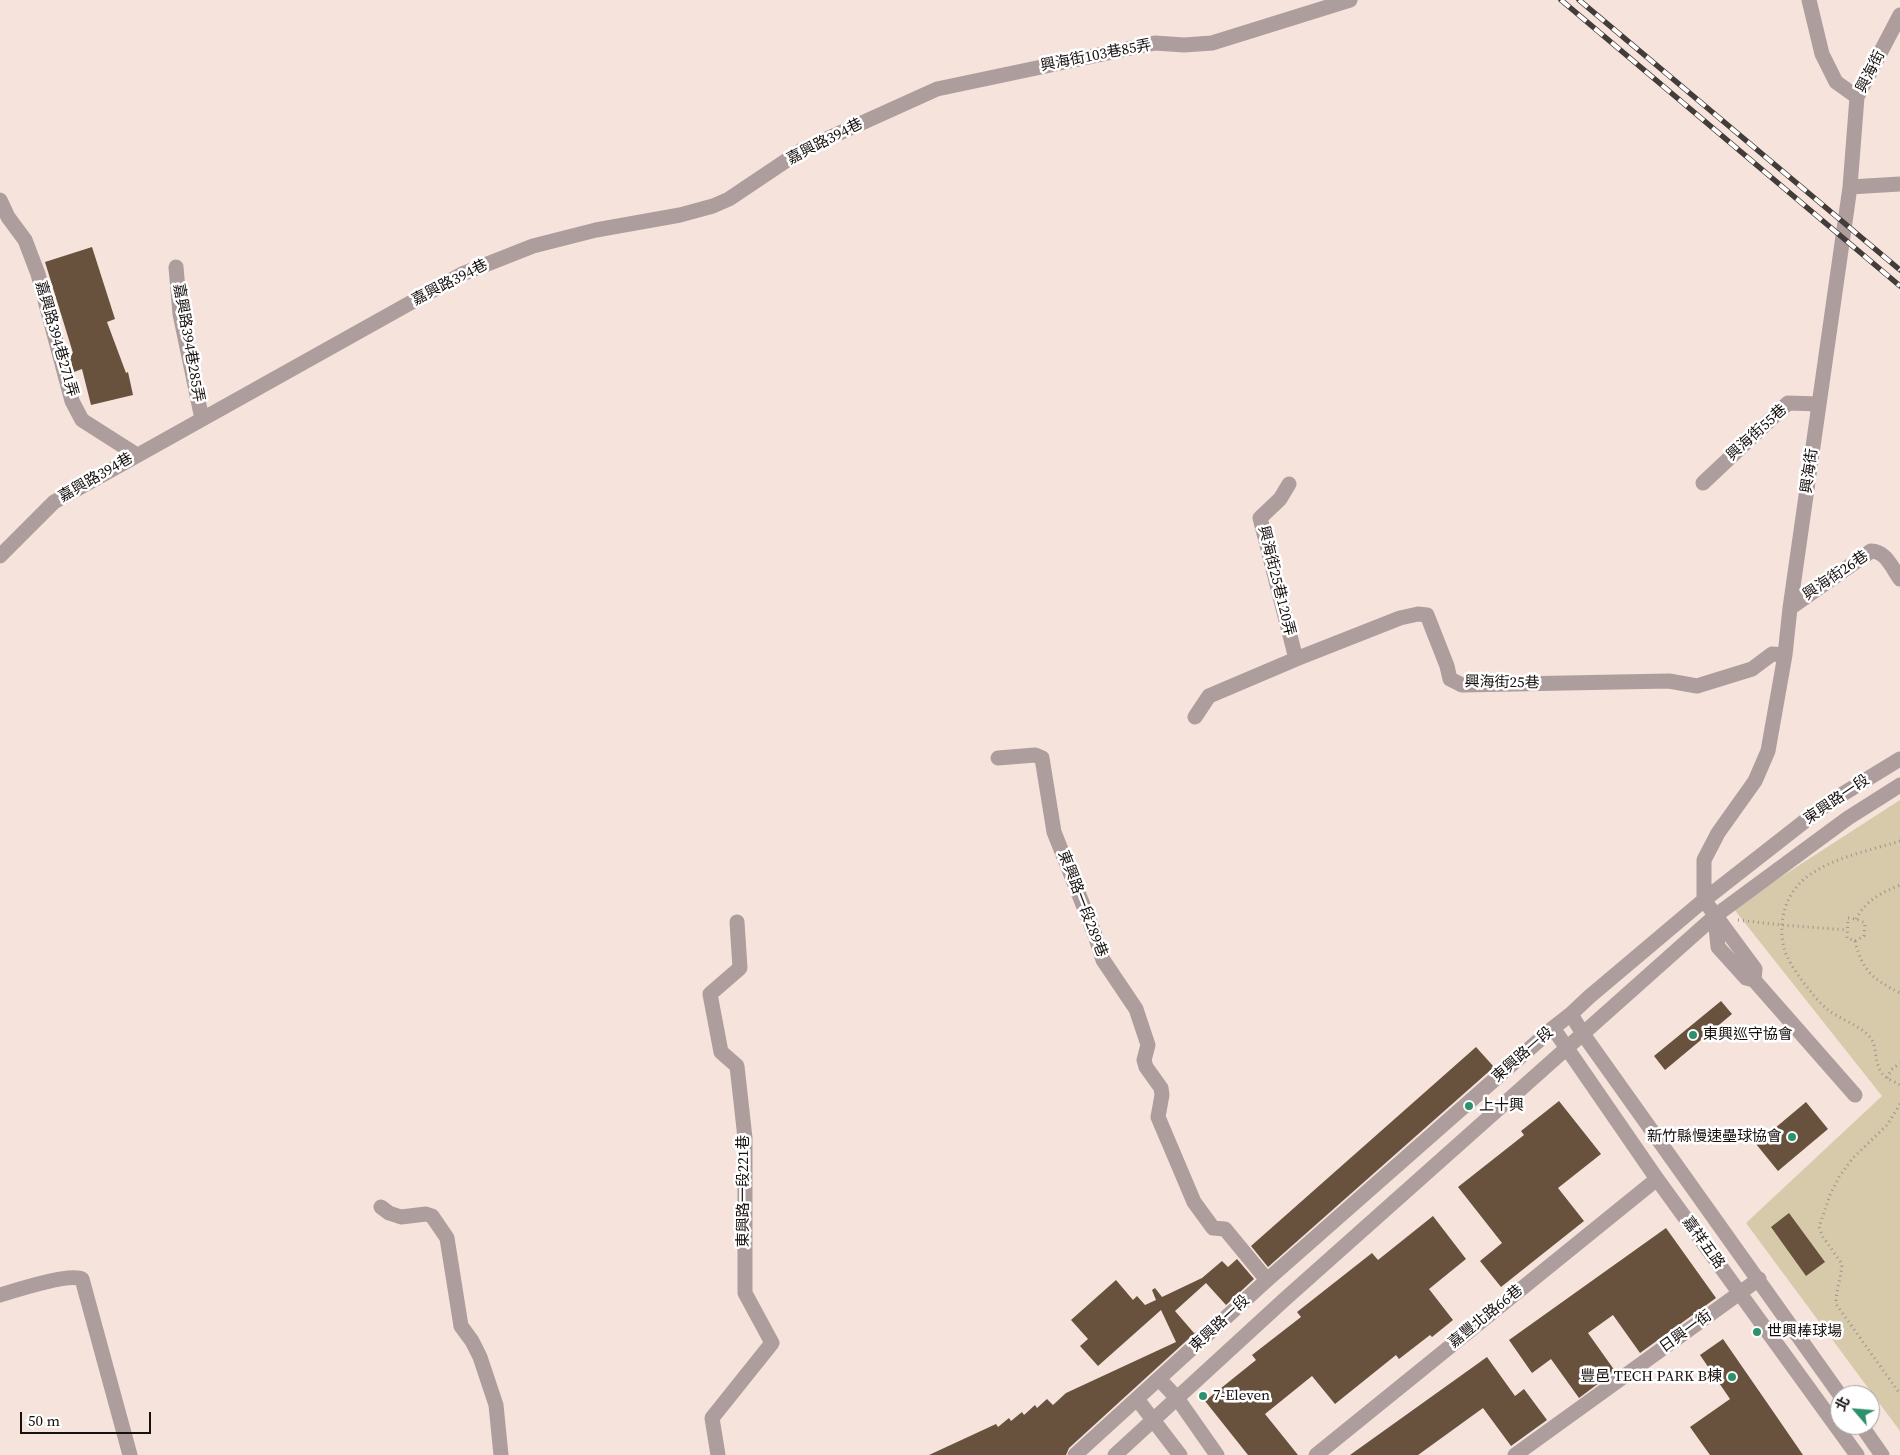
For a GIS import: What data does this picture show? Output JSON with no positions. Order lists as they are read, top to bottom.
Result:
{
  "streets": {
    "street": [
      "興海街103巷85弄",
      "興海街",
      "嘉興路394巷",
      "嘉興路394巷271弄",
      "嘉興路394巷285弄",
      "興海街55巷",
      "興海街26巷",
      "興海街25巷120弄",
      "興海街25巷",
      "東興路一段",
      "東興路一段289巷",
      "東興路一段221巷",
      "嘉祥五路",
      "嘉豐北路66巷",
      "日興一街"
    ]
  },
  "crossings": [
    ["興海街103巷85弄", "嘉興路394巷"],
    ["興海街", "興海街55巷"],
    ["興海街", "興海街26巷"],
    ["興海街", "興海街25巷"],
    ["興海街", "東興路一段"],
    ["嘉興路394巷", "嘉興路394巷271弄"],
    ["嘉興路394巷", "嘉興路394巷285弄"],
    ["興海街25巷120弄", "興海街25巷"],
    ["東興路一段", "東興路一段289巷"],
    ["東興路一段", "嘉祥五路"],
    ["嘉祥五路", "嘉豐北路66巷"],
    ["嘉祥五路", "日興一街"]
  ],
  "places": [
    "東興巡守協會",
    "上十興",
    "新竹縣慢速壘球協會",
    "世興棒球場",
    "豐邑 TECH PARK B棟",
    "7-Eleven"
  ],
  "scale_bar": "50 m",
  "north": "top left"
}
